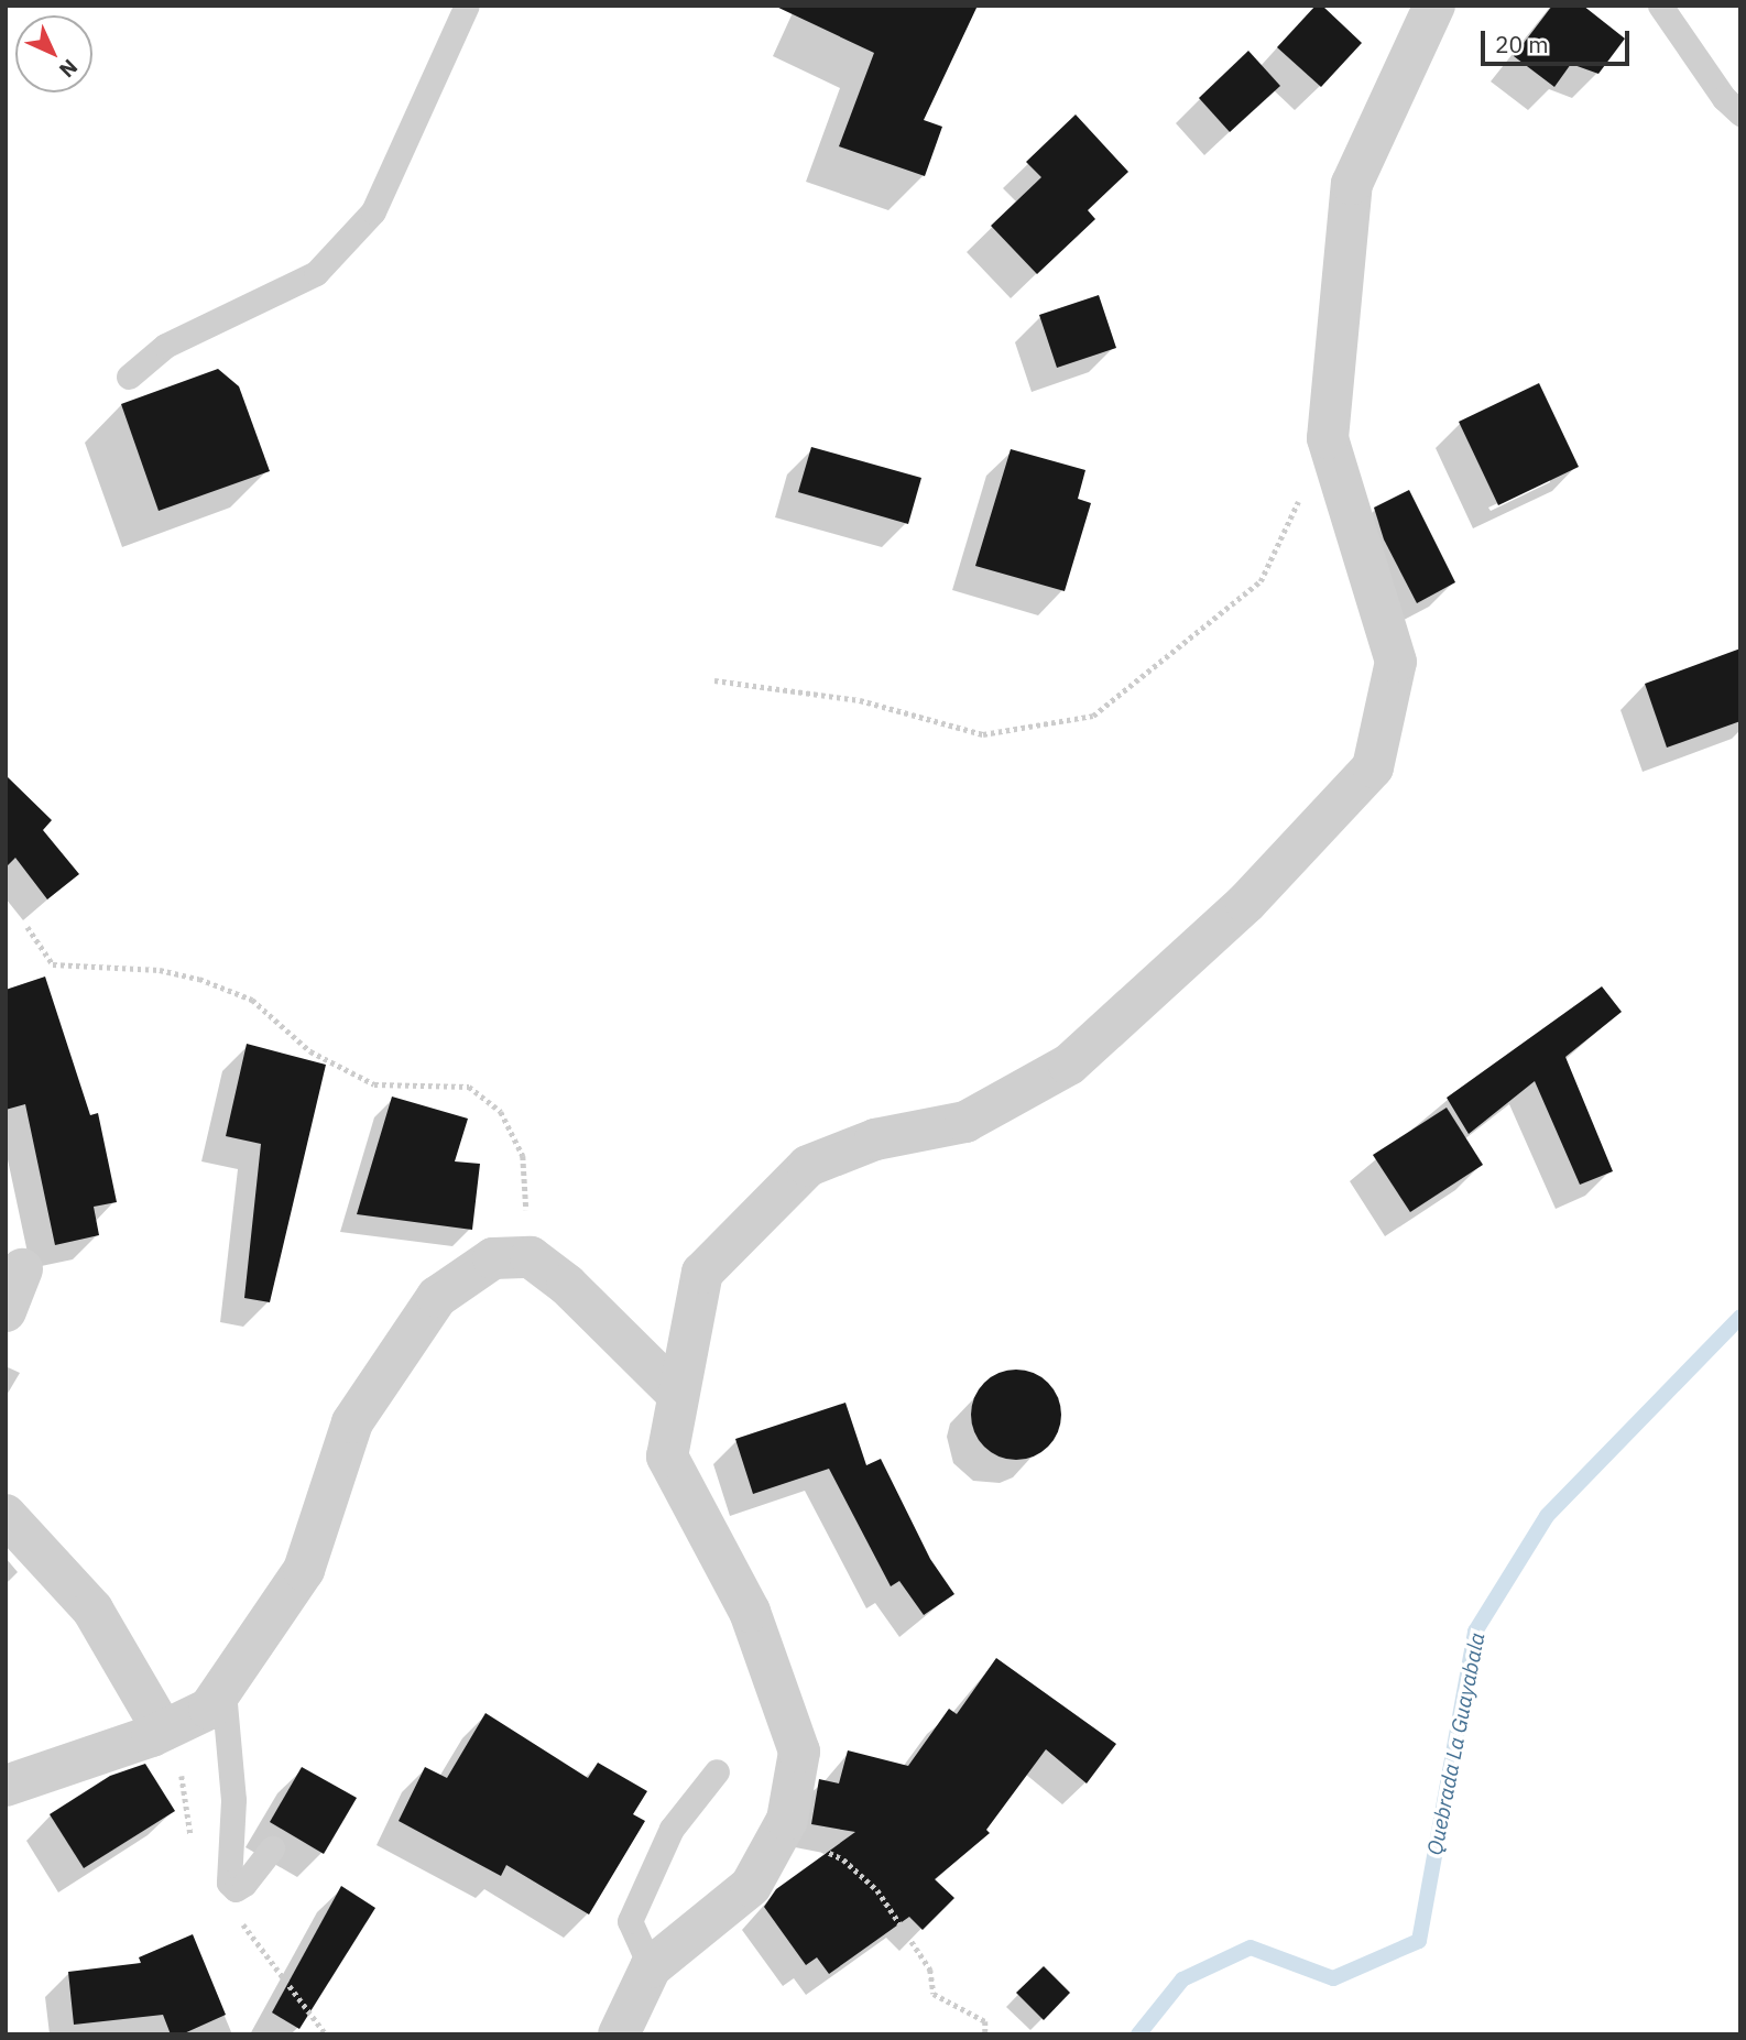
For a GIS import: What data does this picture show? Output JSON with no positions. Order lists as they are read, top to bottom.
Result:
{
  "water": ["Quebrada La Guayabala"],
  "scale_bar": "20 m",
  "north": "bottom right"
}
